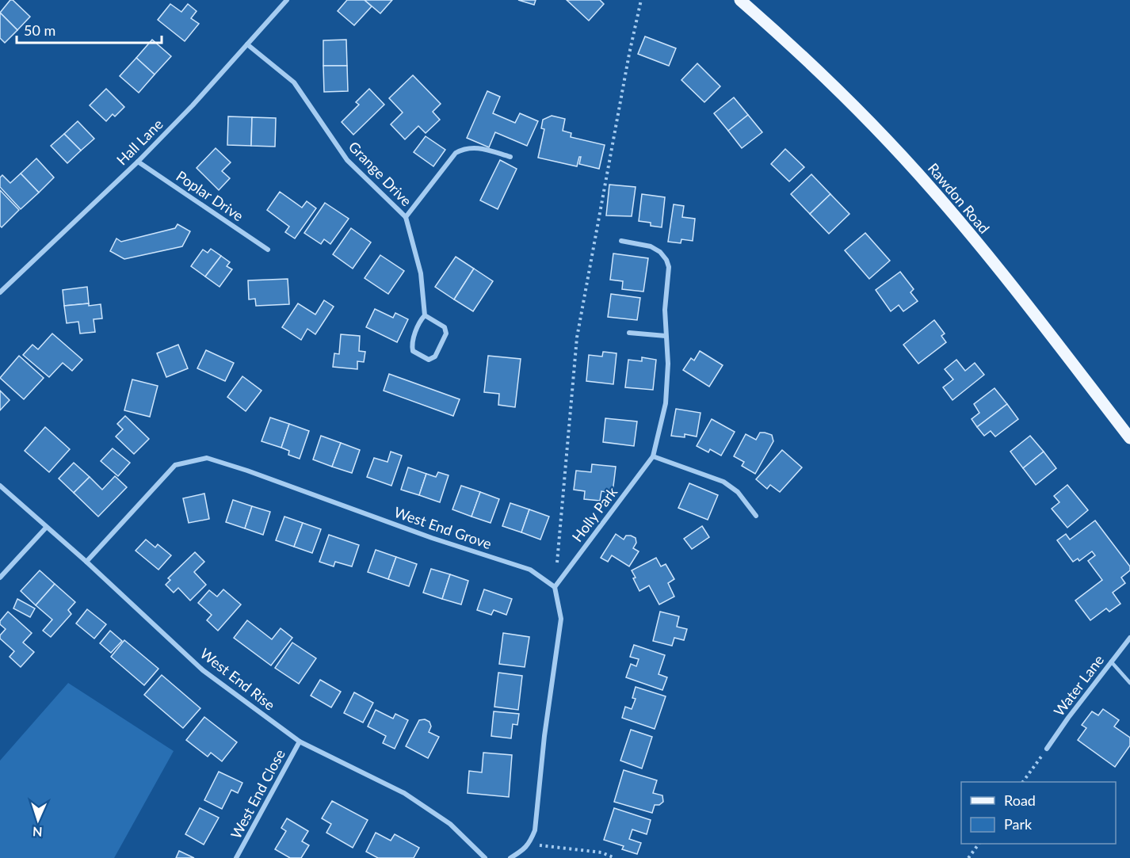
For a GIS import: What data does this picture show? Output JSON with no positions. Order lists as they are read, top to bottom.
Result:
{
  "streets": {
    "main road": ["Rawdon Road"],
    "street": [
      "Hall Lane",
      "Grange Drive",
      "Poplar Drive",
      "Holly Park",
      "West End Grove",
      "West End Rise",
      "Water Lane",
      "West End Close"
    ]
  },
  "crossings": [
    ["Hall Lane", "Grange Drive"],
    ["Hall Lane", "Poplar Drive"],
    ["Holly Park", "West End Grove"],
    ["West End Grove", "West End Rise"],
    ["West End Rise", "West End Close"]
  ],
  "legend": ["Road", "Park"],
  "scale_bar": "50 m",
  "north": "bottom"
}
